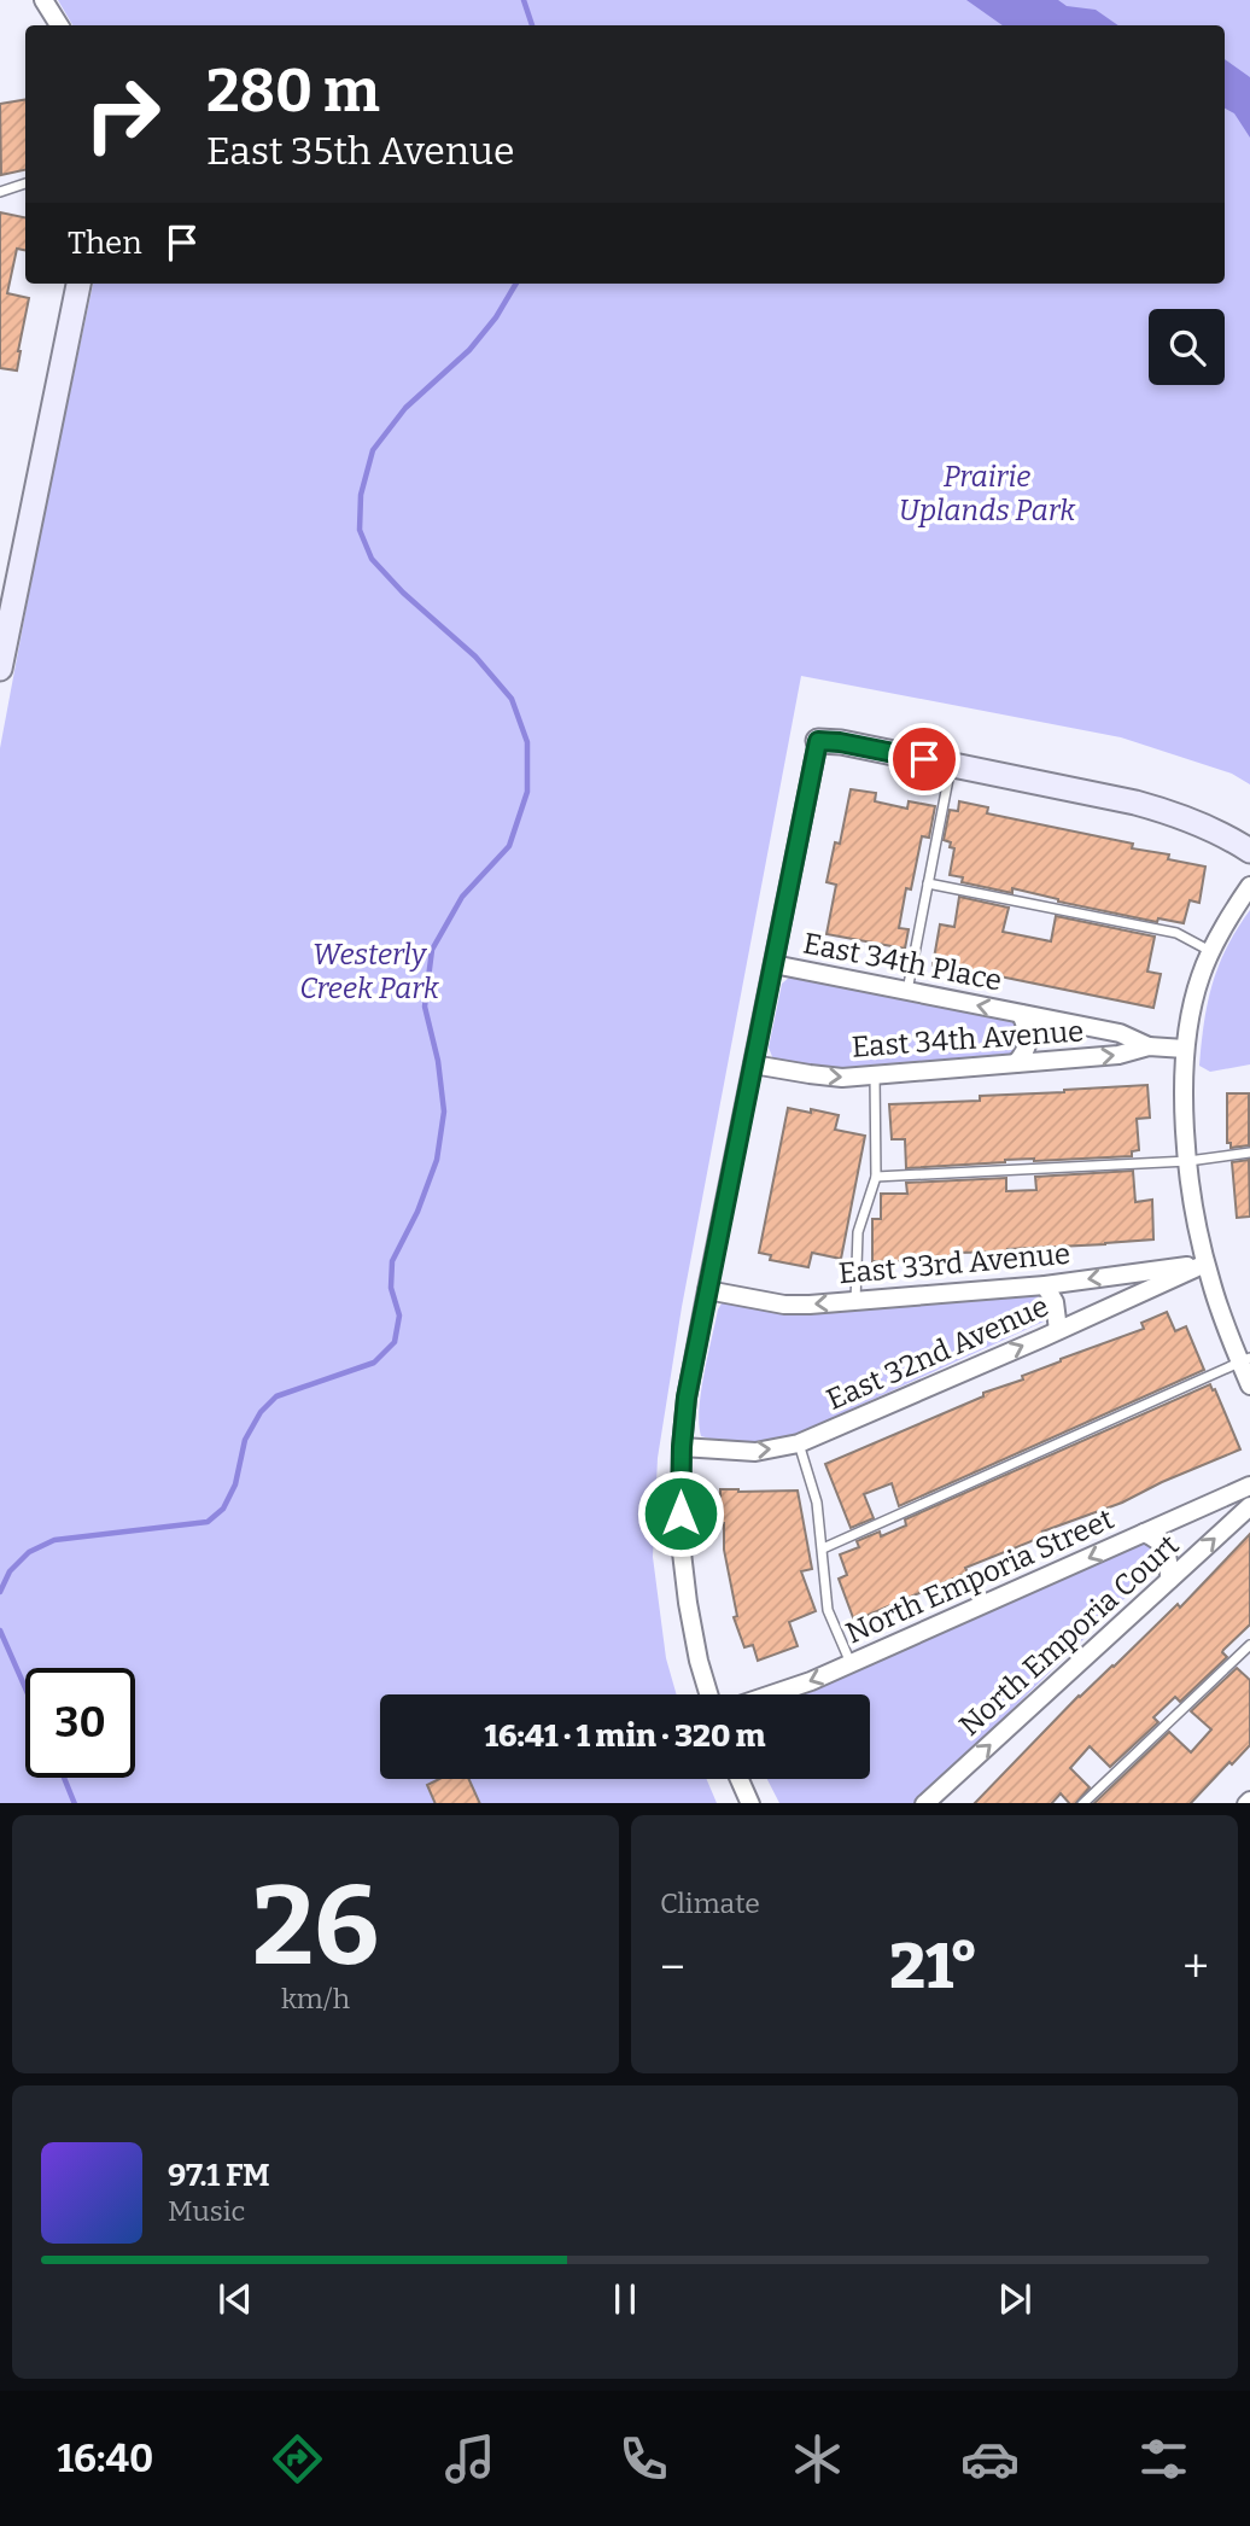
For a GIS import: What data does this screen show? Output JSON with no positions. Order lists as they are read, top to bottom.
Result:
{
  "streets": {
    "street": [
      "East 34th Place",
      "East 34th Avenue",
      "East 33rd Avenue",
      "East 32nd Avenue",
      "North Emporia Street",
      "North Emporia Court"
    ]
  },
  "crossings": [
    ["East 34th Place", "East 34th Avenue"],
    ["East 33rd Avenue", "East 32nd Avenue"]
  ],
  "one_way": [
    "East 34th Avenue",
    "East 33rd Avenue",
    "East 32nd Avenue",
    "North Emporia Street",
    "North Emporia Court"
  ],
  "parks": ["Prairie Uplands Park", "Westerly Creek Park"],
  "page": {
    "turn": ["280 m", "East 35th Avenue"],
    "then": "Then",
    "limit": "30",
    "trip": "16:41 · 1 min · 320 m",
    "tile": [
      ["26", "km/h"],
      "Climate"
    ],
    "heat": ["−", "21°", "+"],
    "song": ["97.1 FM", "Music"],
    "tabs": "16:40"
  }
}
